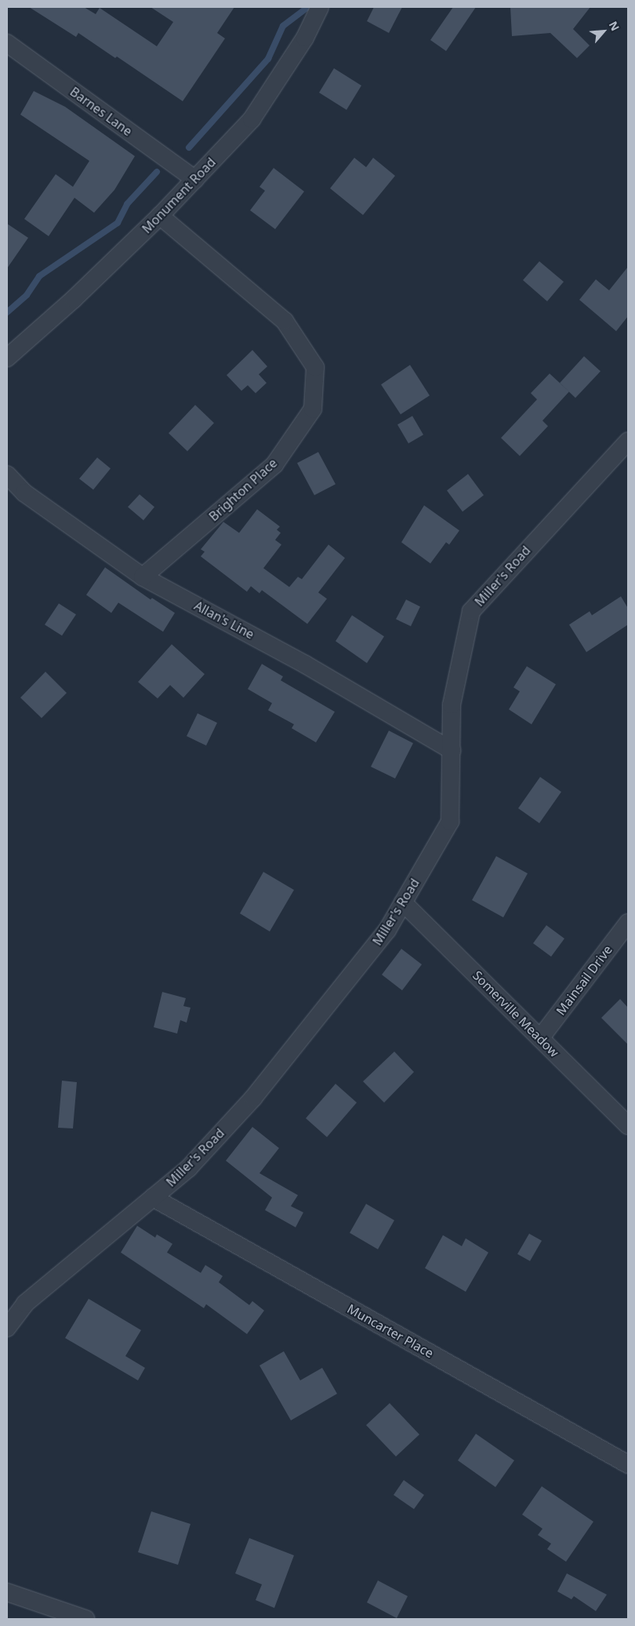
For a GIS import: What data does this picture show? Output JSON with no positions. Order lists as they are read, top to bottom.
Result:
{
  "streets": {
    "street": [
      "Barnes Lane",
      "Monument Road",
      "Brighton Place",
      "Miller's Road",
      "Allan's Line",
      "Mainsail Drive",
      "Somerville Meadow",
      "Muncarter Place"
    ]
  },
  "crossings": [
    ["Barnes Lane", "Monument Road"],
    ["Monument Road", "Brighton Place"],
    ["Brighton Place", "Allan's Line"],
    ["Miller's Road", "Allan's Line"],
    ["Miller's Road", "Somerville Meadow"],
    ["Miller's Road", "Muncarter Place"],
    ["Mainsail Drive", "Somerville Meadow"]
  ],
  "north": "top right"
}
